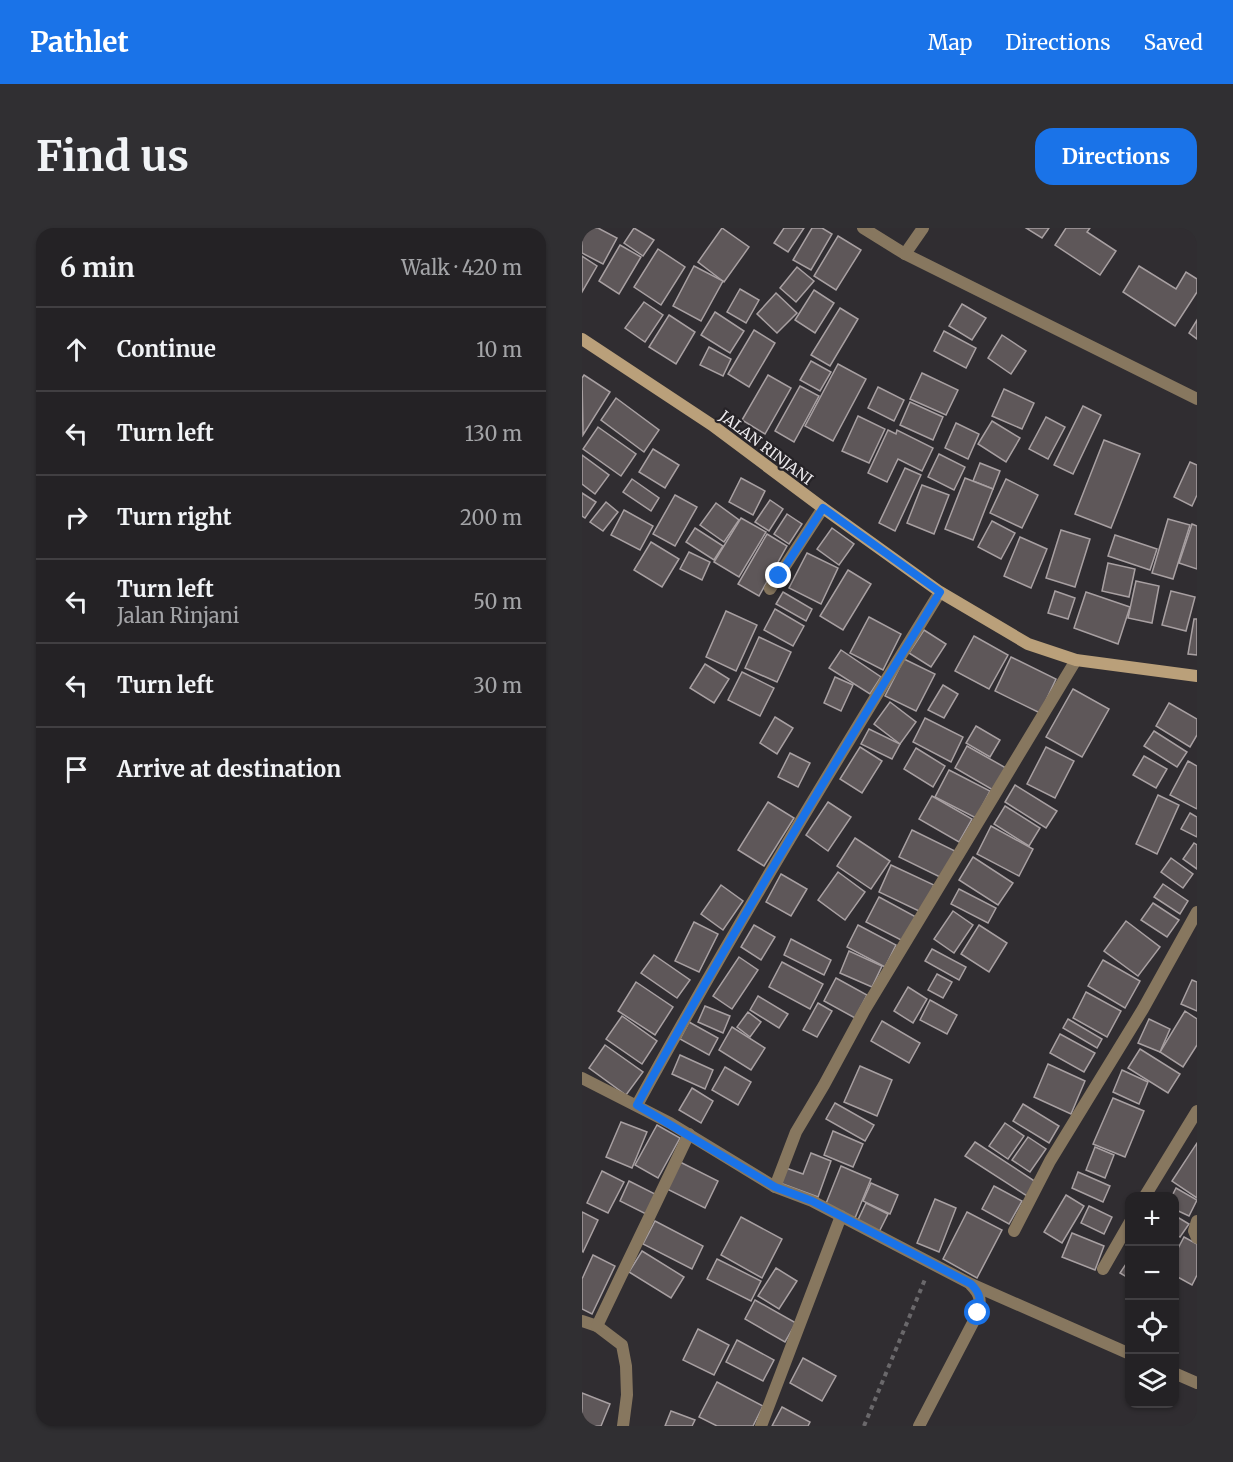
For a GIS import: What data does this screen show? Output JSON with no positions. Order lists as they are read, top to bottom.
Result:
{
  "streets": {
    "street": ["JALAN RINJANI"]
  },
  "page": {
    "header": "Pathlet",
    "nav": ["Map", "Directions", "Saved"],
    "buttons": "Directions",
    "title": "Find us",
    "heading": ["6 min", "Walk · 420 m"],
    "list": [
      ["Continue", "10 m"],
      ["Turn left", "130 m"],
      ["Turn right", "200 m"],
      ["Turn left", "Jalan Rinjani", "50 m"],
      ["Turn left", "30 m"],
      "Arrive at destination"
    ],
    "map_buttons": ["+", "−"]
  }
}
